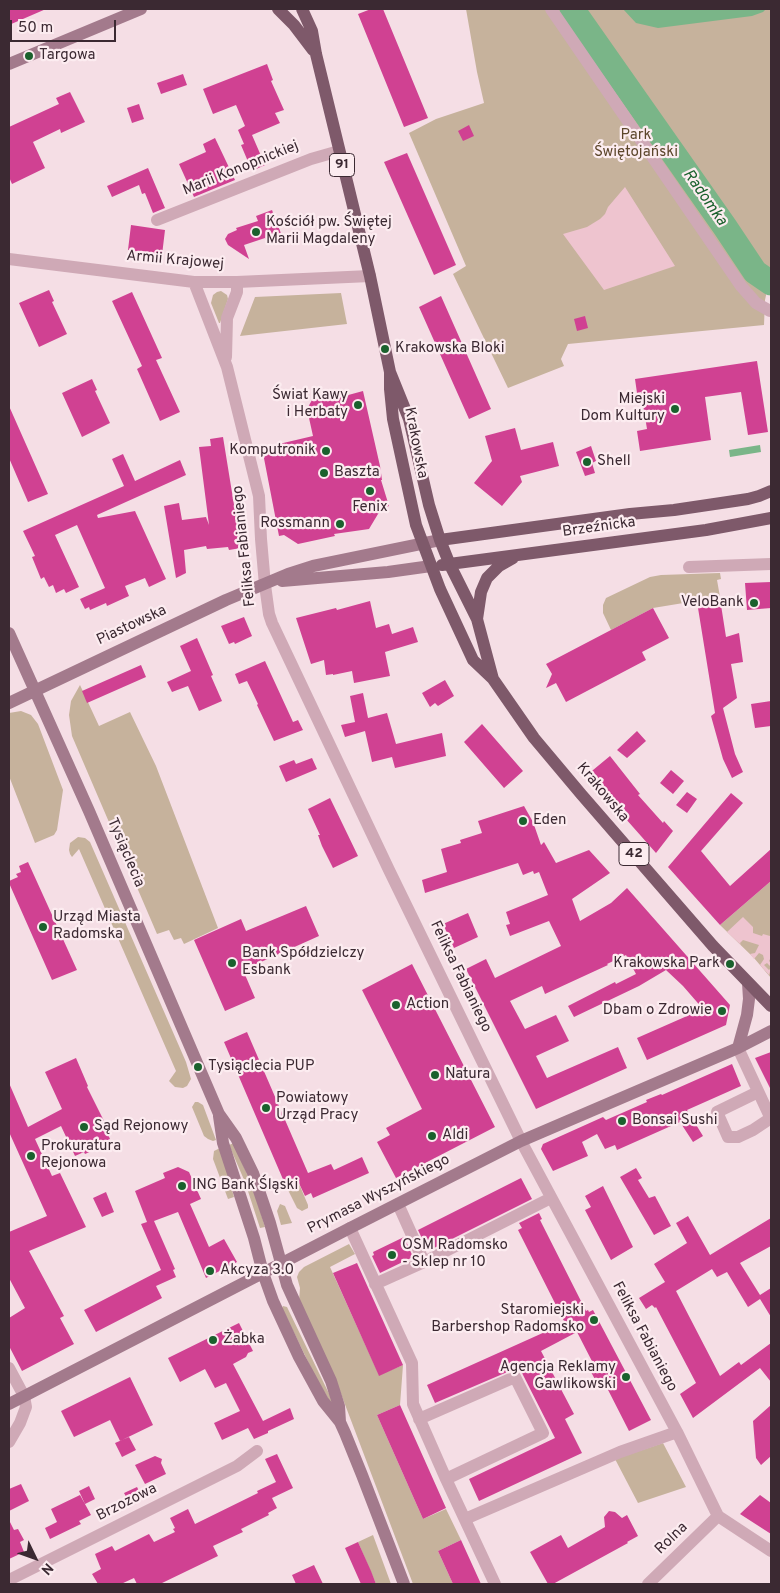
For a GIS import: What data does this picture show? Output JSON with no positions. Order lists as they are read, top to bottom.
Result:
{
  "streets": {
    "main road": [
      "91",
      "Krakowska",
      "Brzeźnicka",
      "42"
    ],
    "street": [
      "Marii Konopnickiej",
      "Armii Krajowej",
      "Feliksa Fabianiego",
      "Piastowska",
      "Tysiąclecia",
      "Prymasa Wyszyńskiego",
      "Brzozowa",
      "Rolna"
    ]
  },
  "crossings": [
    ["Marii Konopnickiej", "Krakowska"],
    ["Armii Krajowej", "Krakowska"],
    ["Armii Krajowej", "Feliksa Fabianiego"],
    ["Krakowska", "Brzeźnicka"],
    ["Krakowska", "Piastowska"],
    ["Krakowska", "42"],
    ["Brzeźnicka", "Piastowska"],
    ["Feliksa Fabianiego", "Piastowska"],
    ["Feliksa Fabianiego", "Prymasa Wyszyńskiego"],
    ["Feliksa Fabianiego", "Rolna"],
    ["Piastowska", "Tysiąclecia"],
    ["Tysiąclecia", "Prymasa Wyszyńskiego"]
  ],
  "water": ["Radomka"],
  "parks": ["Park Świętojański"],
  "places": [
    "Targowa",
    "Kościół pw. Świętej Marii Magdaleny",
    "Krakowska Bloki",
    "Świat Kawy i Herbaty",
    "Miejski Dom Kultury",
    "Komputronik",
    "Shell",
    "Baszta",
    "Fenix",
    "Rossmann",
    "VeloBank",
    "Eden",
    "Urząd Miasta Radomska",
    "Bank Spółdzielczy Esbank",
    "Krakowska Park",
    "Action",
    "Dbam o Zdrowie",
    "Tysiąclecia PUP",
    "Natura",
    "Powiatowy Urząd Pracy",
    "Bonsai Sushi",
    "Sąd Rejonowy",
    "Aldi",
    "Prokuratura Rejonowa",
    "ING Bank Śląski",
    "OSM Radomsko - Sklep nr 10",
    "Akcyza 3.0",
    "Staromiejski Barbershop Radomsko",
    "Żabka",
    "Agencja Reklamy Gawlikowski"
  ],
  "scale_bar": "50 m",
  "north": "bottom right"
}
